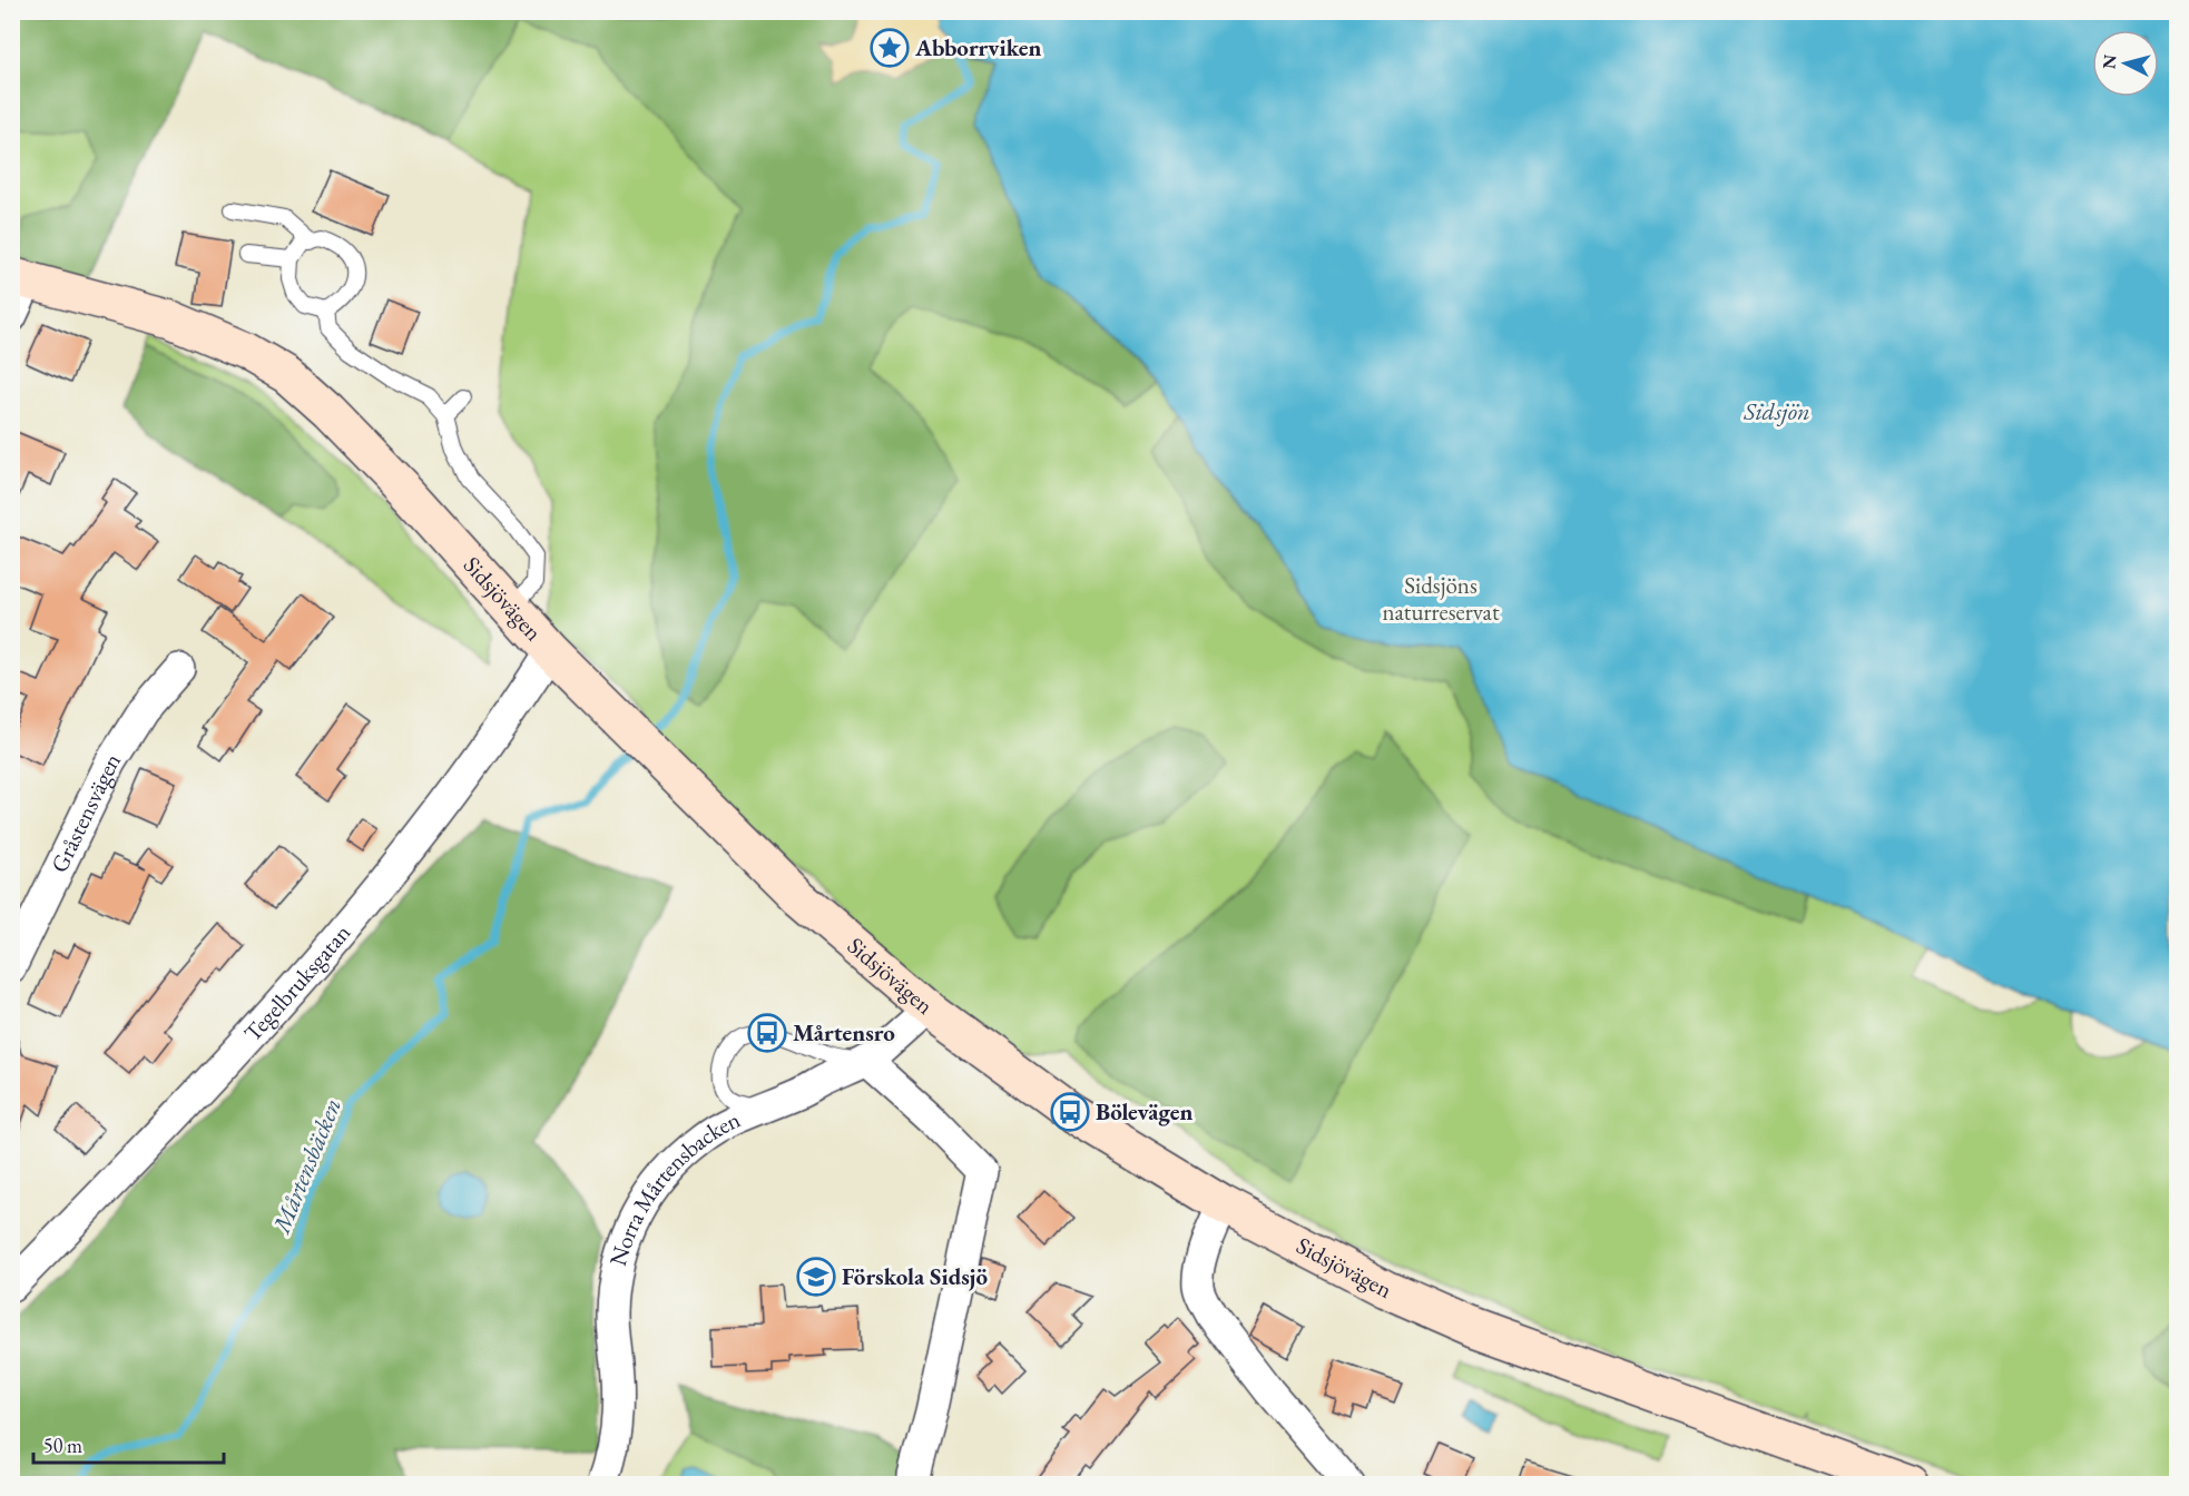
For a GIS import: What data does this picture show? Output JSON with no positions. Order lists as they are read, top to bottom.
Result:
{
  "streets": {
    "main road": ["Sidsjövägen"],
    "street": ["Gråstensvägen", "Tegelbruksgatan", "Norra Mårtensbacken"]
  },
  "crossings": [
    ["Sidsjövägen", "Tegelbruksgatan"],
    ["Sidsjövägen", "Norra Mårtensbacken"]
  ],
  "water": ["Sidsjön", "Mårtensbäcken"],
  "parks": ["Sidsjöns naturreservat"],
  "places": {
    "place": ["Abborrviken"],
    "bus stop": ["Mårtensro", "Bölevägen"],
    "school or university": ["Förskola Sidsjö"]
  },
  "scale_bar": "50 m",
  "north": "left"
}
